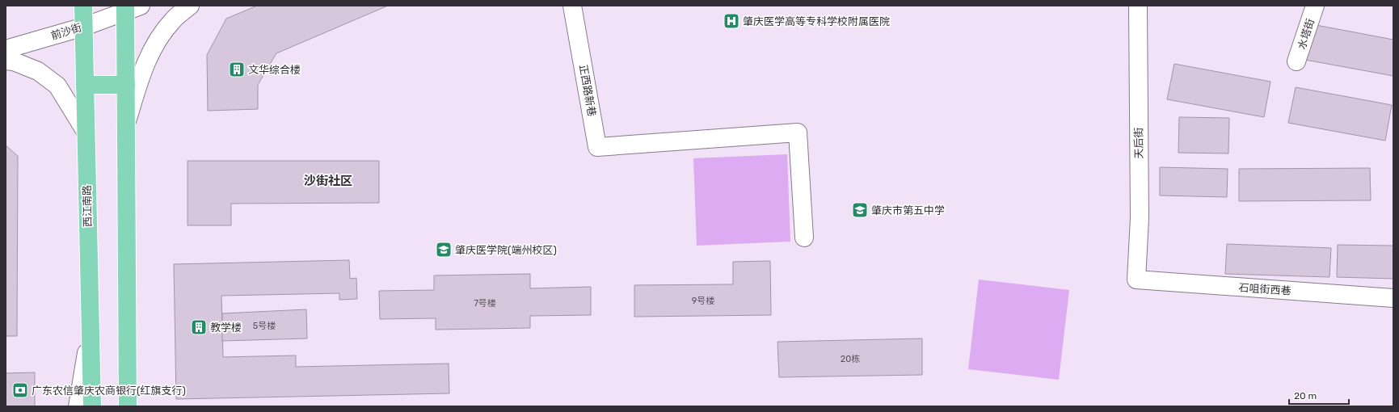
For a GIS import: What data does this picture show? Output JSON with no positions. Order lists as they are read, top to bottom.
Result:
{
  "streets": {
    "main road": ["西江南路"],
    "street": [
      "前沙街",
      "水塔街",
      "正西路新巷",
      "天后街",
      "石咀街西巷"
    ]
  },
  "crossings": [
    ["前沙街", "西江南路"],
    ["天后街", "石咀街西巷"]
  ],
  "districts": ["沙街社区"],
  "places": {
    "hospital": ["肇庆医学高等专科学校附属医院"],
    "building": ["文华综合楼", "教学楼"],
    "school or university": ["肇庆市第五中学", "肇庆医学院(端州校区)"],
    "bank": ["广东农信肇庆农商银行(红旗支行)"]
  },
  "house_numbers": [
    "9号楼",
    "7号楼",
    "5号楼",
    "20栋"
  ],
  "scale_bar": "20 m"
}
